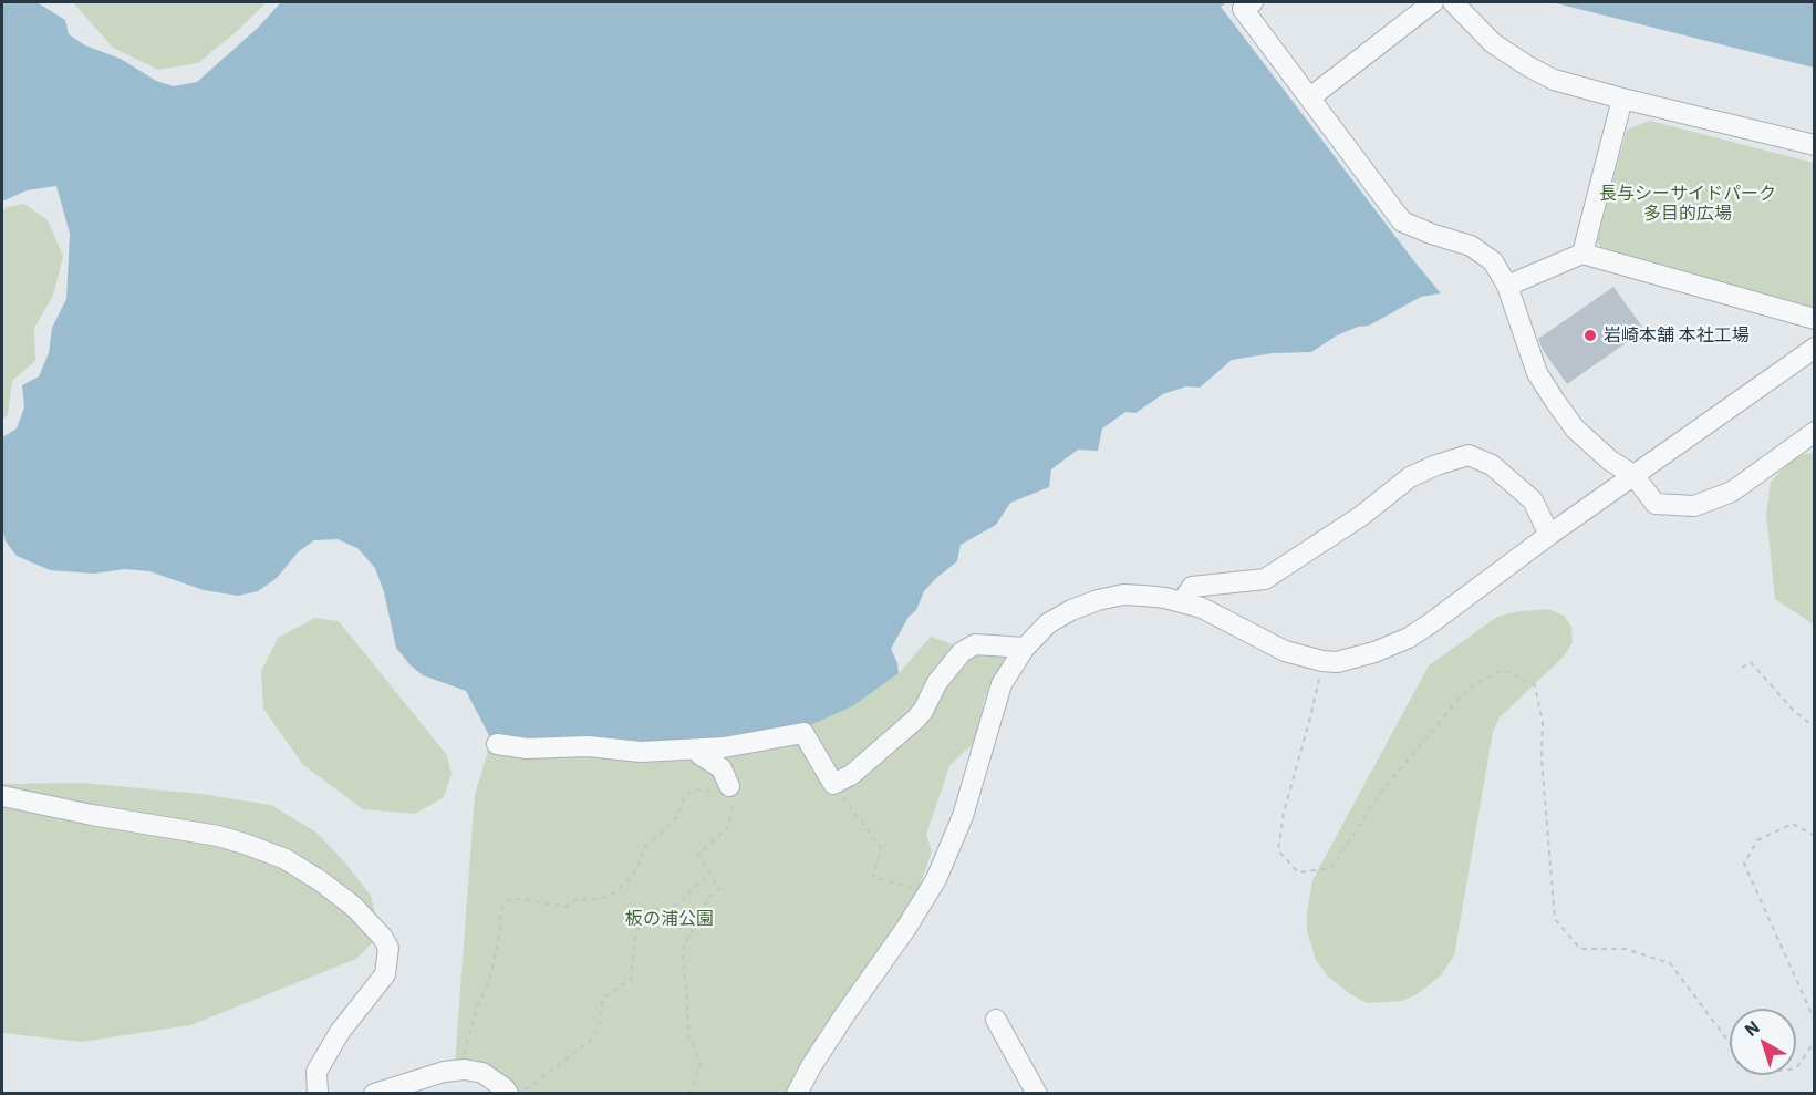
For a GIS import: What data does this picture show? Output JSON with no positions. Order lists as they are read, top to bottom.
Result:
{
  "parks": ["長与シーサイドパーク 多目的広場", "板の浦公園"],
  "places": ["岩崎本舗 本社工場"],
  "north": "top left"
}
